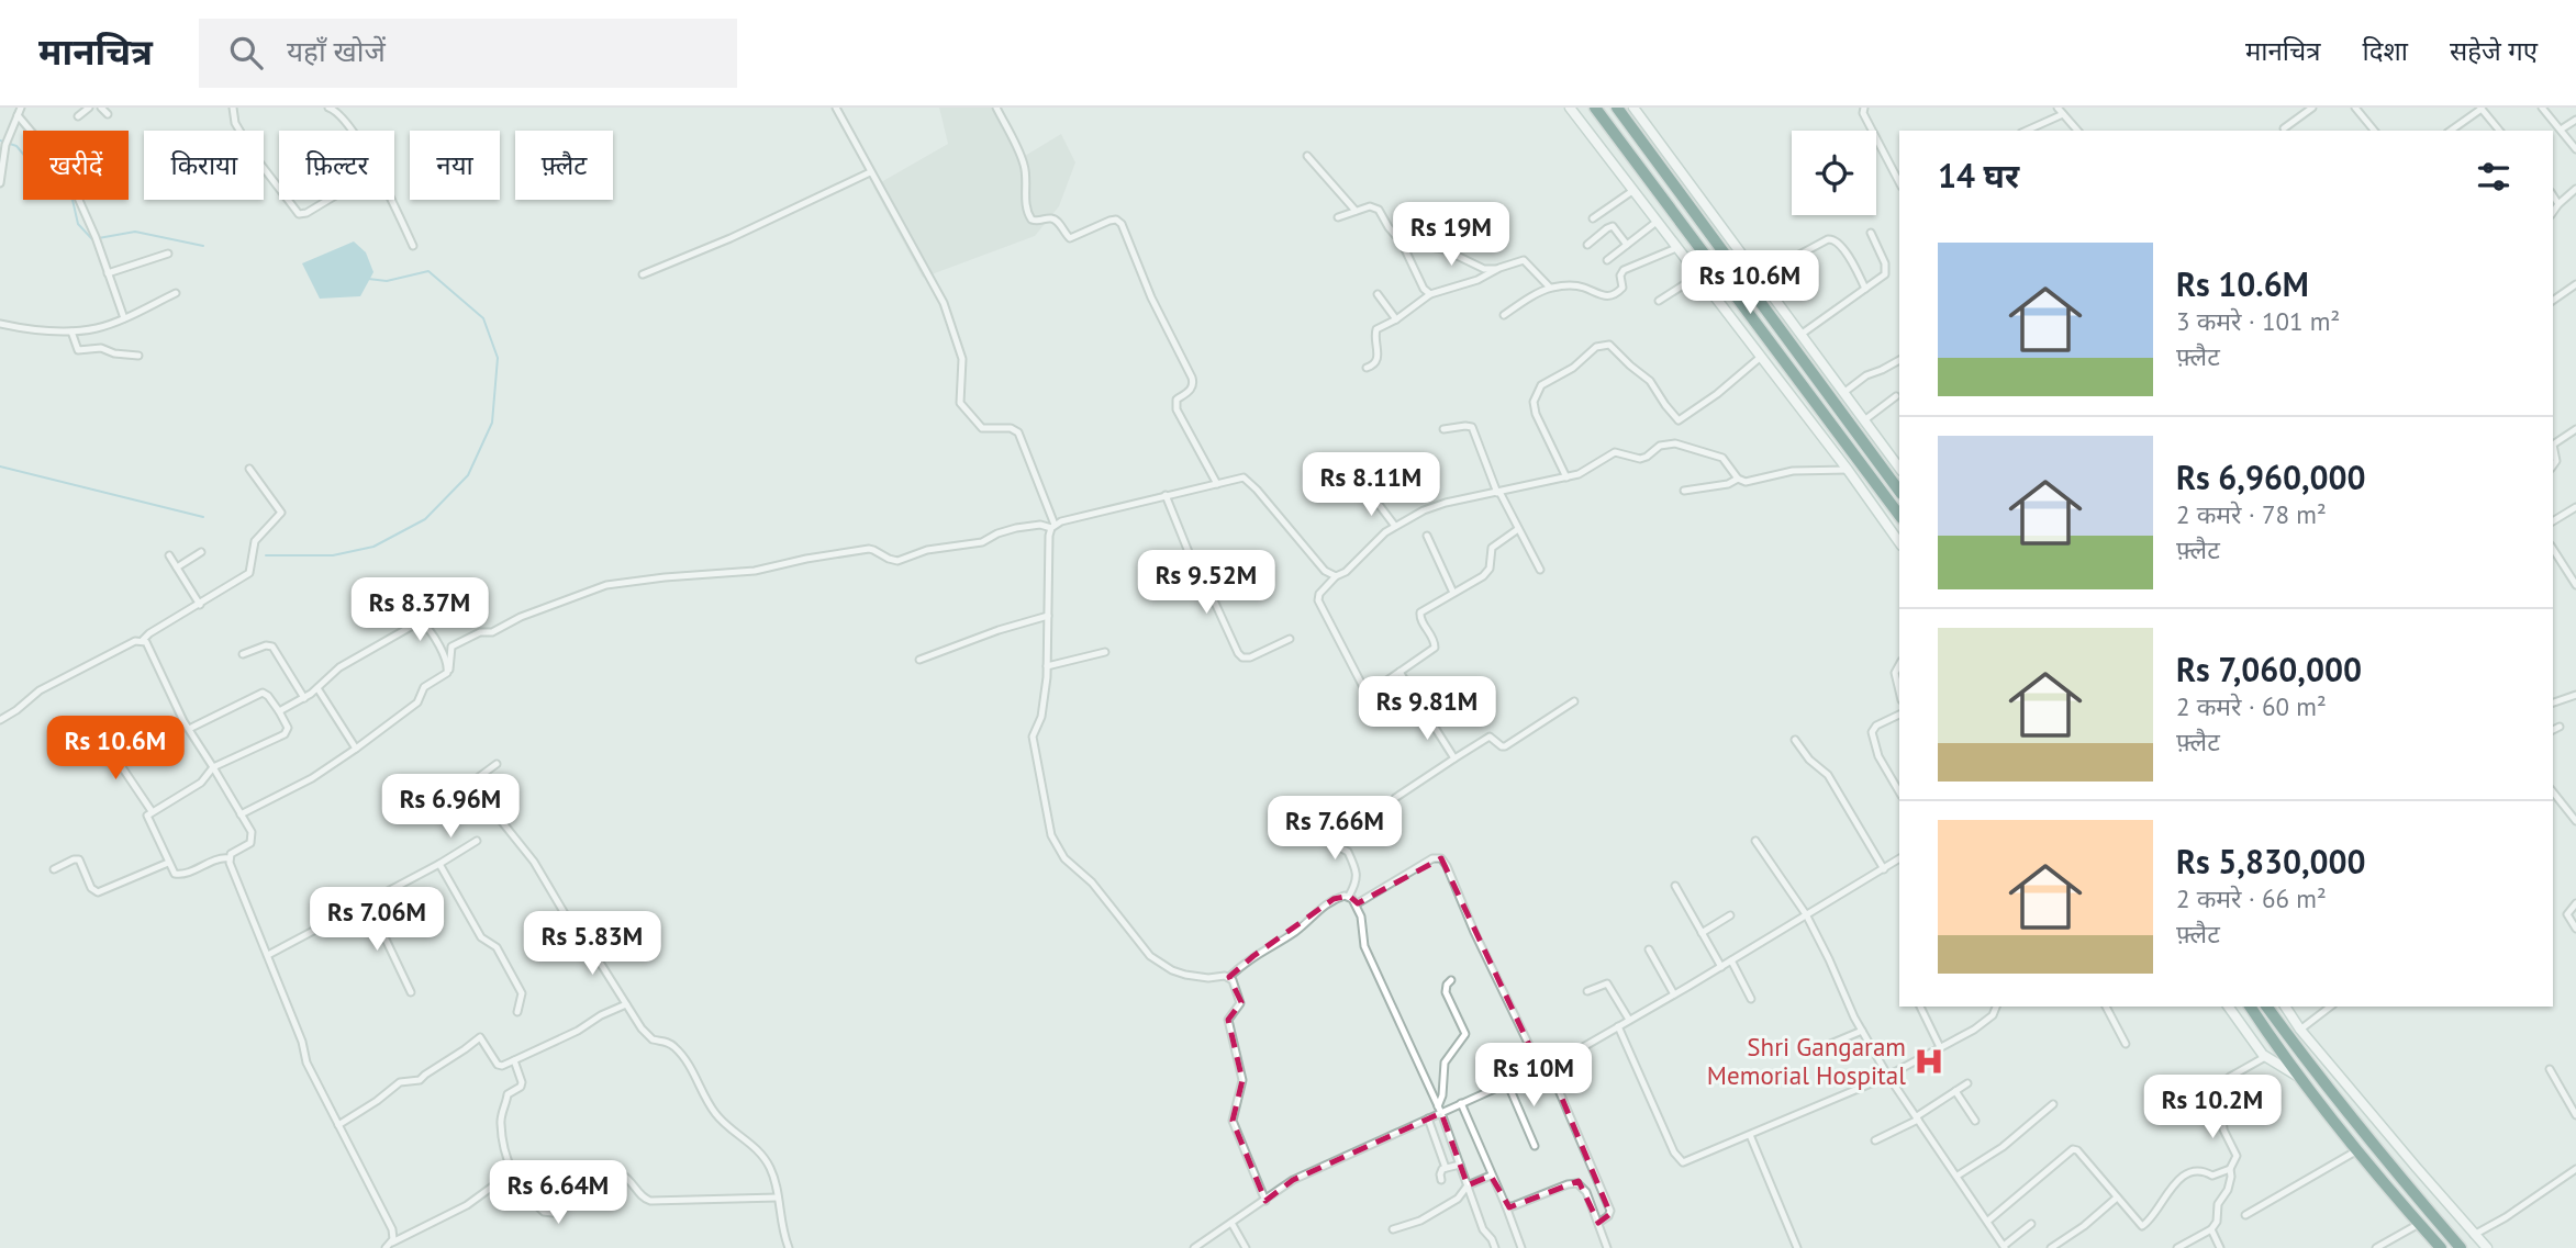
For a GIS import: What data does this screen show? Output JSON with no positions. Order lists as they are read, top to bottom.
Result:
{
  "places": {
    "hospital": ["Shri Gangaram Memorial Hospital"]
  },
  "page": {
    "header": "मानचित्र",
    "search": "यहाँ खोजें",
    "nav": ["मानचित्र", "दिशा", "सहेजे गए"],
    "chip": [
      "खरीदें",
      "किराया",
      "फ़िल्टर",
      "नया",
      "फ़्लैट"
    ],
    "heading": "14 घर",
    "price": [
      "Rs 19M",
      "Rs 10.6M",
      "Rs 8.11M",
      "Rs 9.52M",
      "Rs 8.37M",
      "Rs 9.81M",
      "Rs 10.6M",
      "Rs 6.96M",
      "Rs 7.66M",
      "Rs 7.06M",
      "Rs 5.83M",
      "Rs 10M",
      "Rs 10.2M",
      "Rs 6.64M"
    ],
    "list": [
      {
        "name": "Rs 10.6M",
        "note": "3 कमरे · 101 m² · फ़्लैट"
      },
      {
        "name": "Rs 6,960,000",
        "note": "2 कमरे · 78 m² · फ़्लैट"
      },
      {
        "name": "Rs 7,060,000",
        "note": "2 कमरे · 60 m² · फ़्लैट"
      },
      {
        "name": "Rs 5,830,000",
        "note": "2 कमरे · 66 m² · फ़्लैट"
      }
    ]
  }
}
